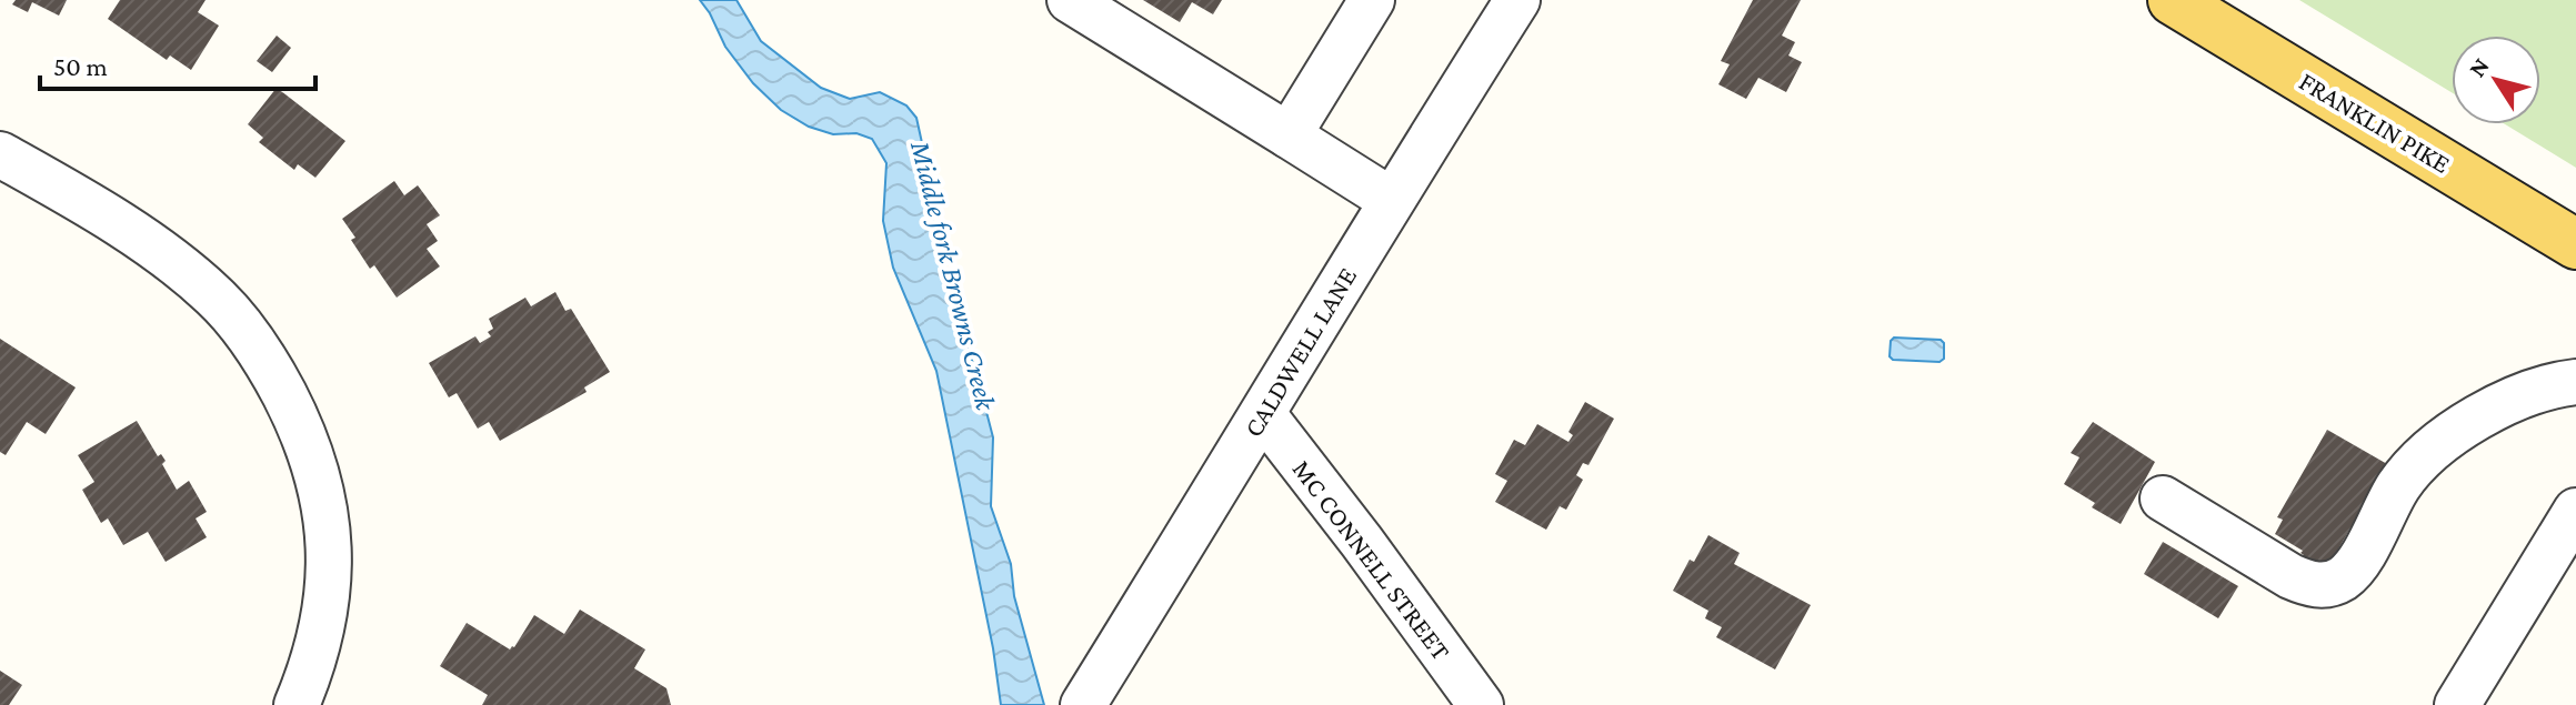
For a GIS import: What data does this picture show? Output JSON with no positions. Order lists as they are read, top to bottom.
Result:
{
  "streets": {
    "main road": ["FRANKLIN PIKE"],
    "street": ["CALDWELL LANE", "MC CONNELL STREET"]
  },
  "crossings": [
    ["CALDWELL LANE", "MC CONNELL STREET"]
  ],
  "water": ["Middle fork Browns Creek"],
  "scale_bar": "50 m",
  "north": "top left"
}
